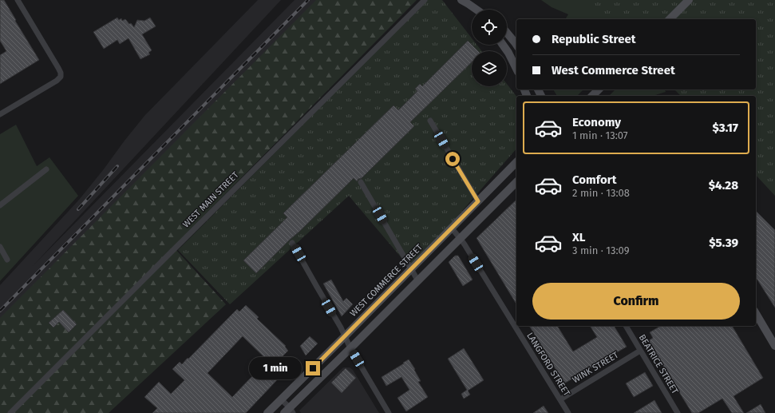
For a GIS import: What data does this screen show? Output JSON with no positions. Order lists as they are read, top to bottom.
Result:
{
  "streets": {
    "main road": ["WEST COMMERCE STREET"],
    "street": [
      "WEST MAIN STREET",
      "LANGFORD STREET",
      "BEATRICE STREET",
      "WINK STREET"
    ]
  },
  "crossings": [
    ["WEST COMMERCE STREET", "LANGFORD STREET"],
    ["LANGFORD STREET", "WINK STREET"],
    ["BEATRICE STREET", "WINK STREET"]
  ],
  "page": {
    "banner": ["Republic Street", "West Commerce Street"],
    "list": [
      {
        "name": "Economy",
        "note": "1 min · 13:07",
        "value": "$3.17"
      },
      {
        "name": "Comfort",
        "note": "2 min · 13:08",
        "value": "$4.28"
      },
      {
        "name": "XL",
        "note": "3 min · 13:09",
        "value": "$5.39"
      }
    ],
    "buttons": "Confirm",
    "bubble": "1 min"
  }
}
